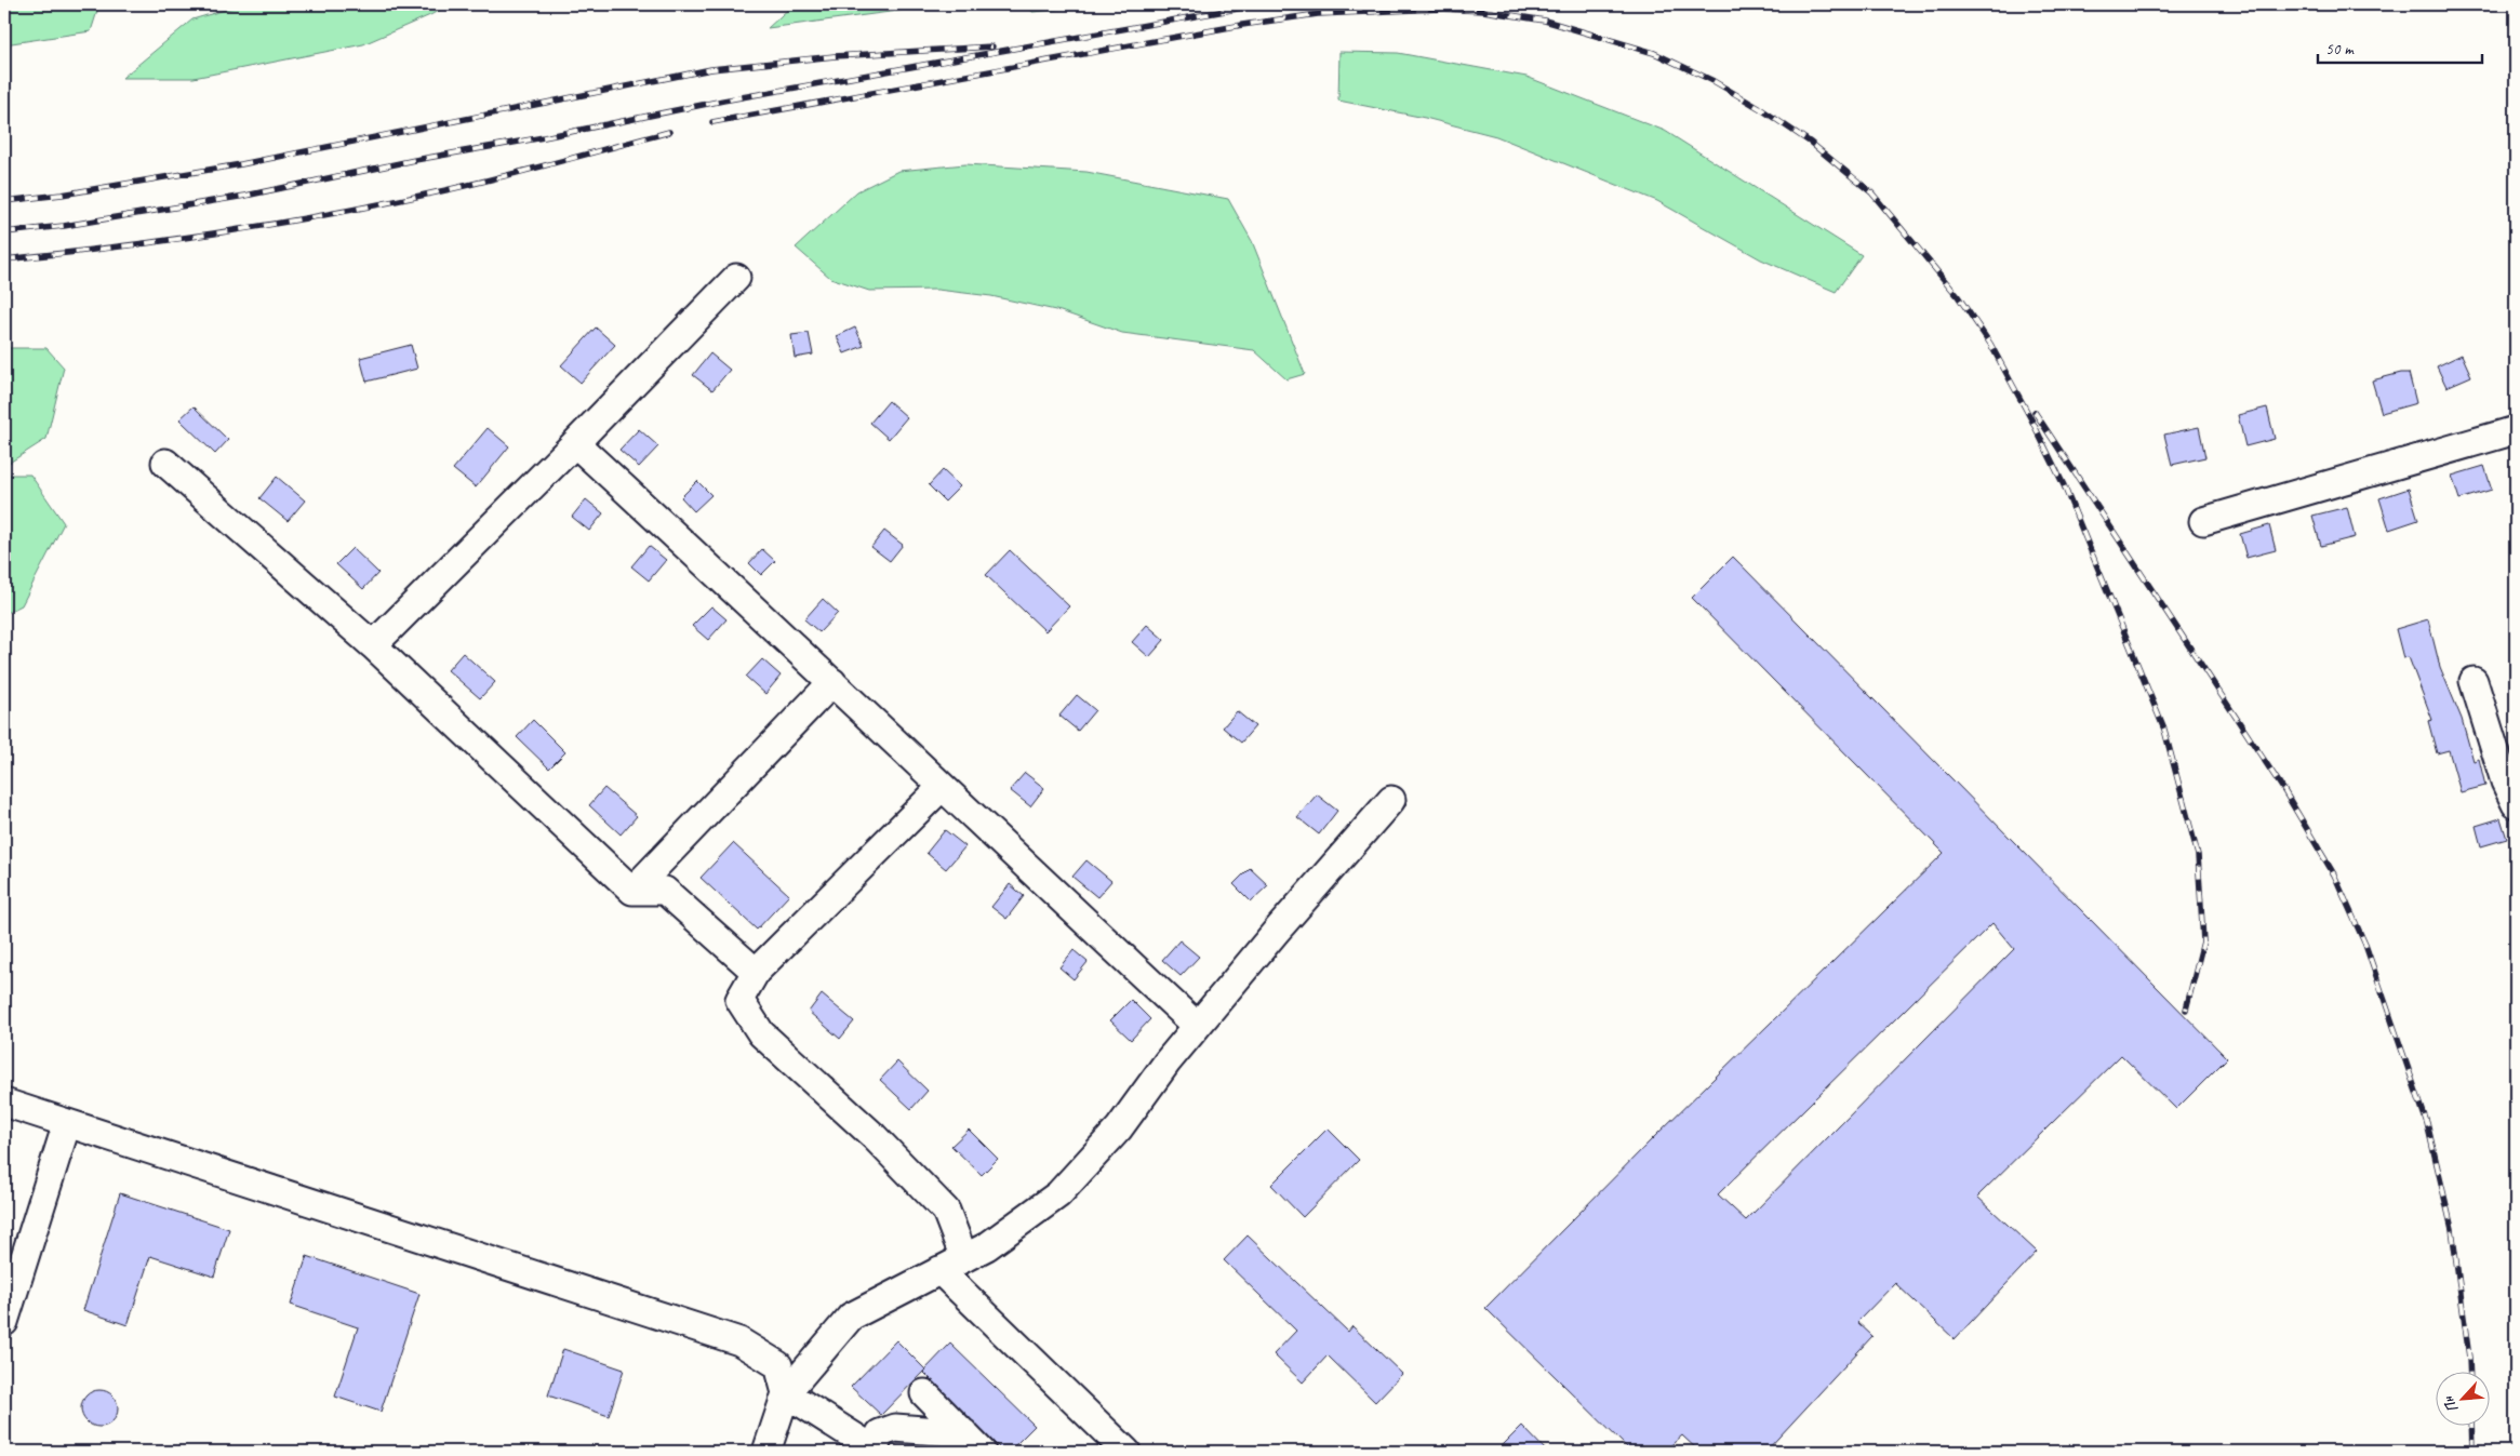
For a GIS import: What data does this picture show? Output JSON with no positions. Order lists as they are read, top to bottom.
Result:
{
  "scale_bar": "50 m",
  "north": "bottom left"
}
